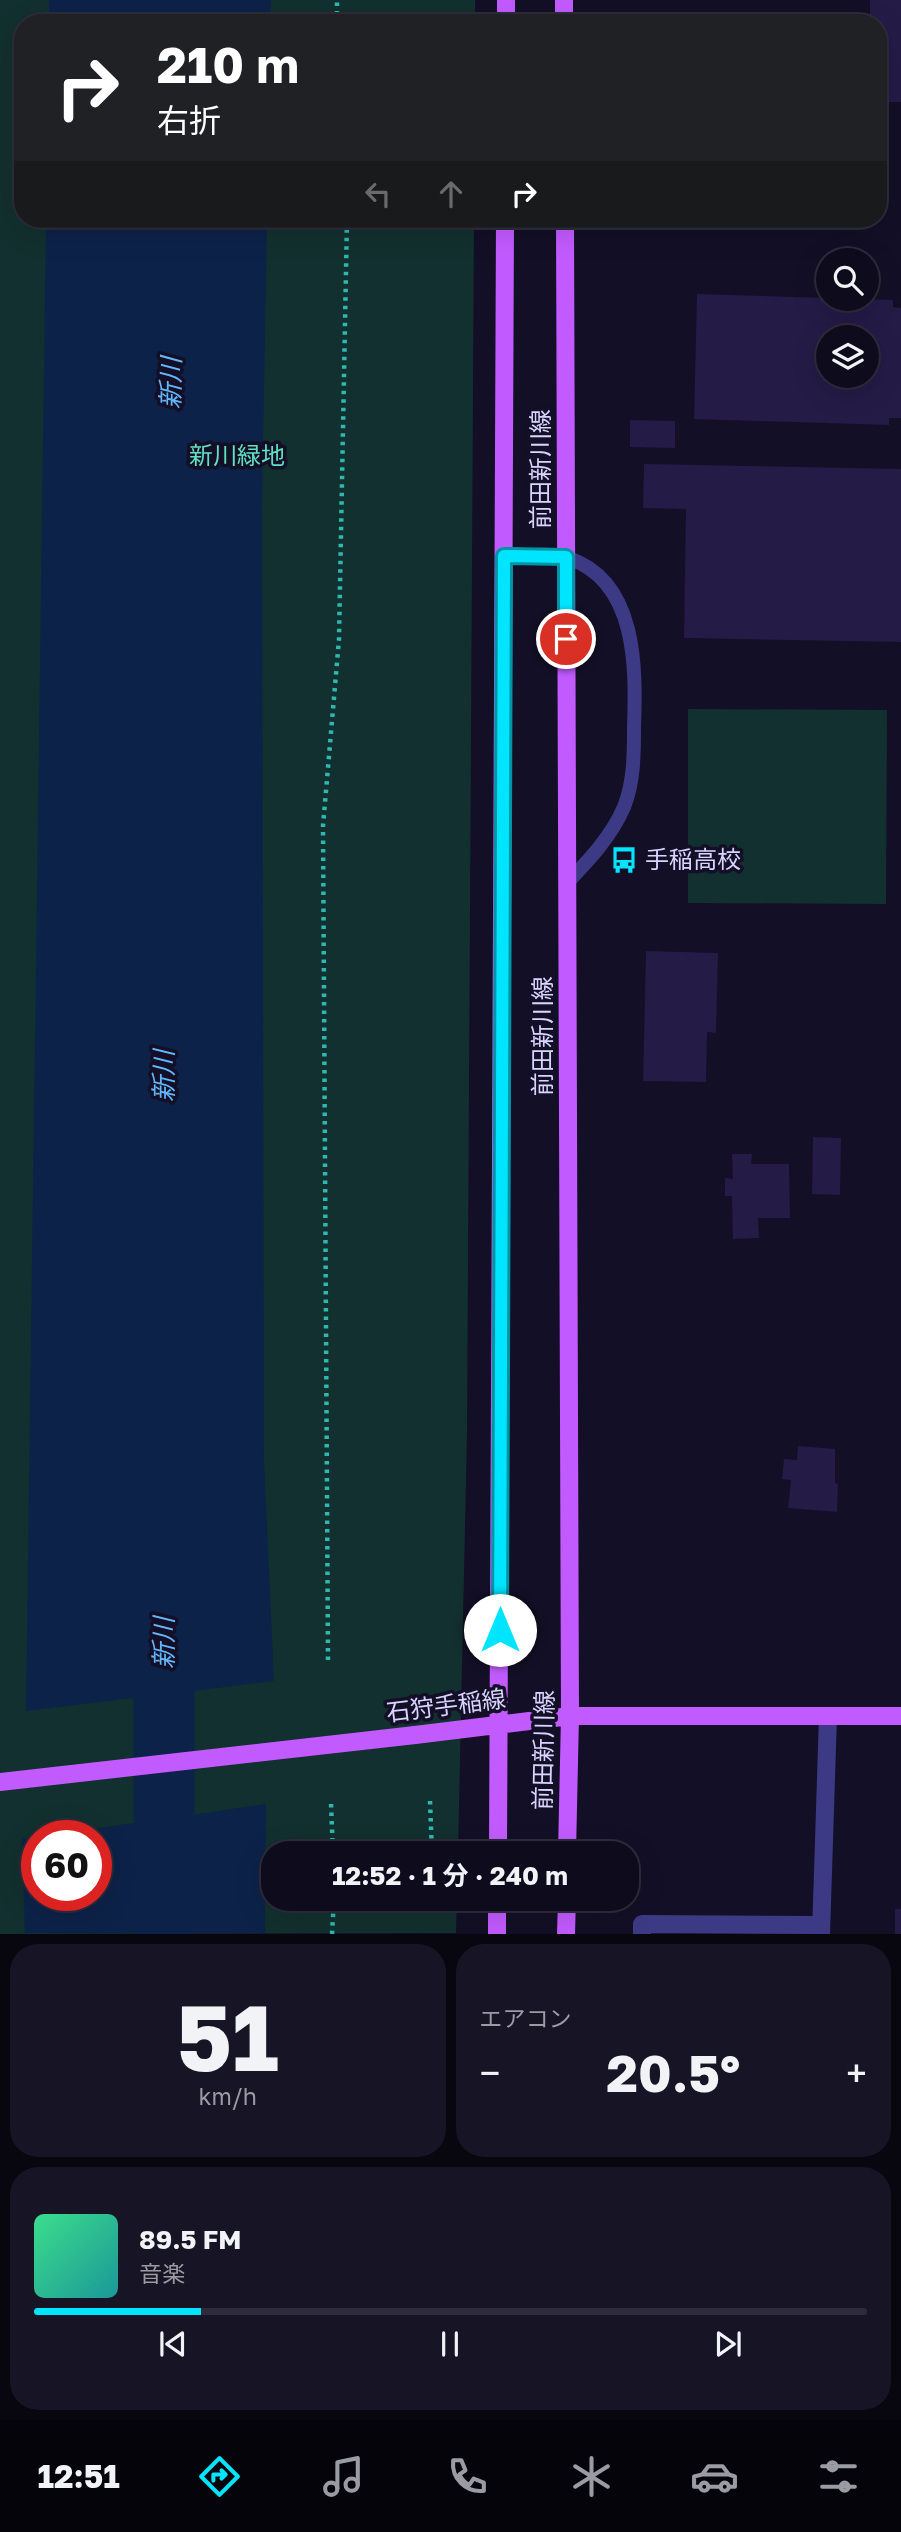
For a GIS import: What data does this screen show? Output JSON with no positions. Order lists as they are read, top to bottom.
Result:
{
  "streets": {
    "main road": ["前田新川線", "石狩手稲線"]
  },
  "crossings": [
    ["前田新川線", "石狩手稲線"]
  ],
  "water": ["新川"],
  "parks": ["新川緑地"],
  "places": {
    "bus stop": ["手稲高校"]
  },
  "page": {
    "turn": ["210 m", "右折"],
    "limit": "60",
    "trip": "12:52 · 1 分 · 240 m",
    "tile": [
      ["51", "km/h"],
      "エアコン"
    ],
    "heat": ["−", "20.5°", "+"],
    "song": ["89.5 FM", "音楽"],
    "tabs": "12:51"
  }
}
